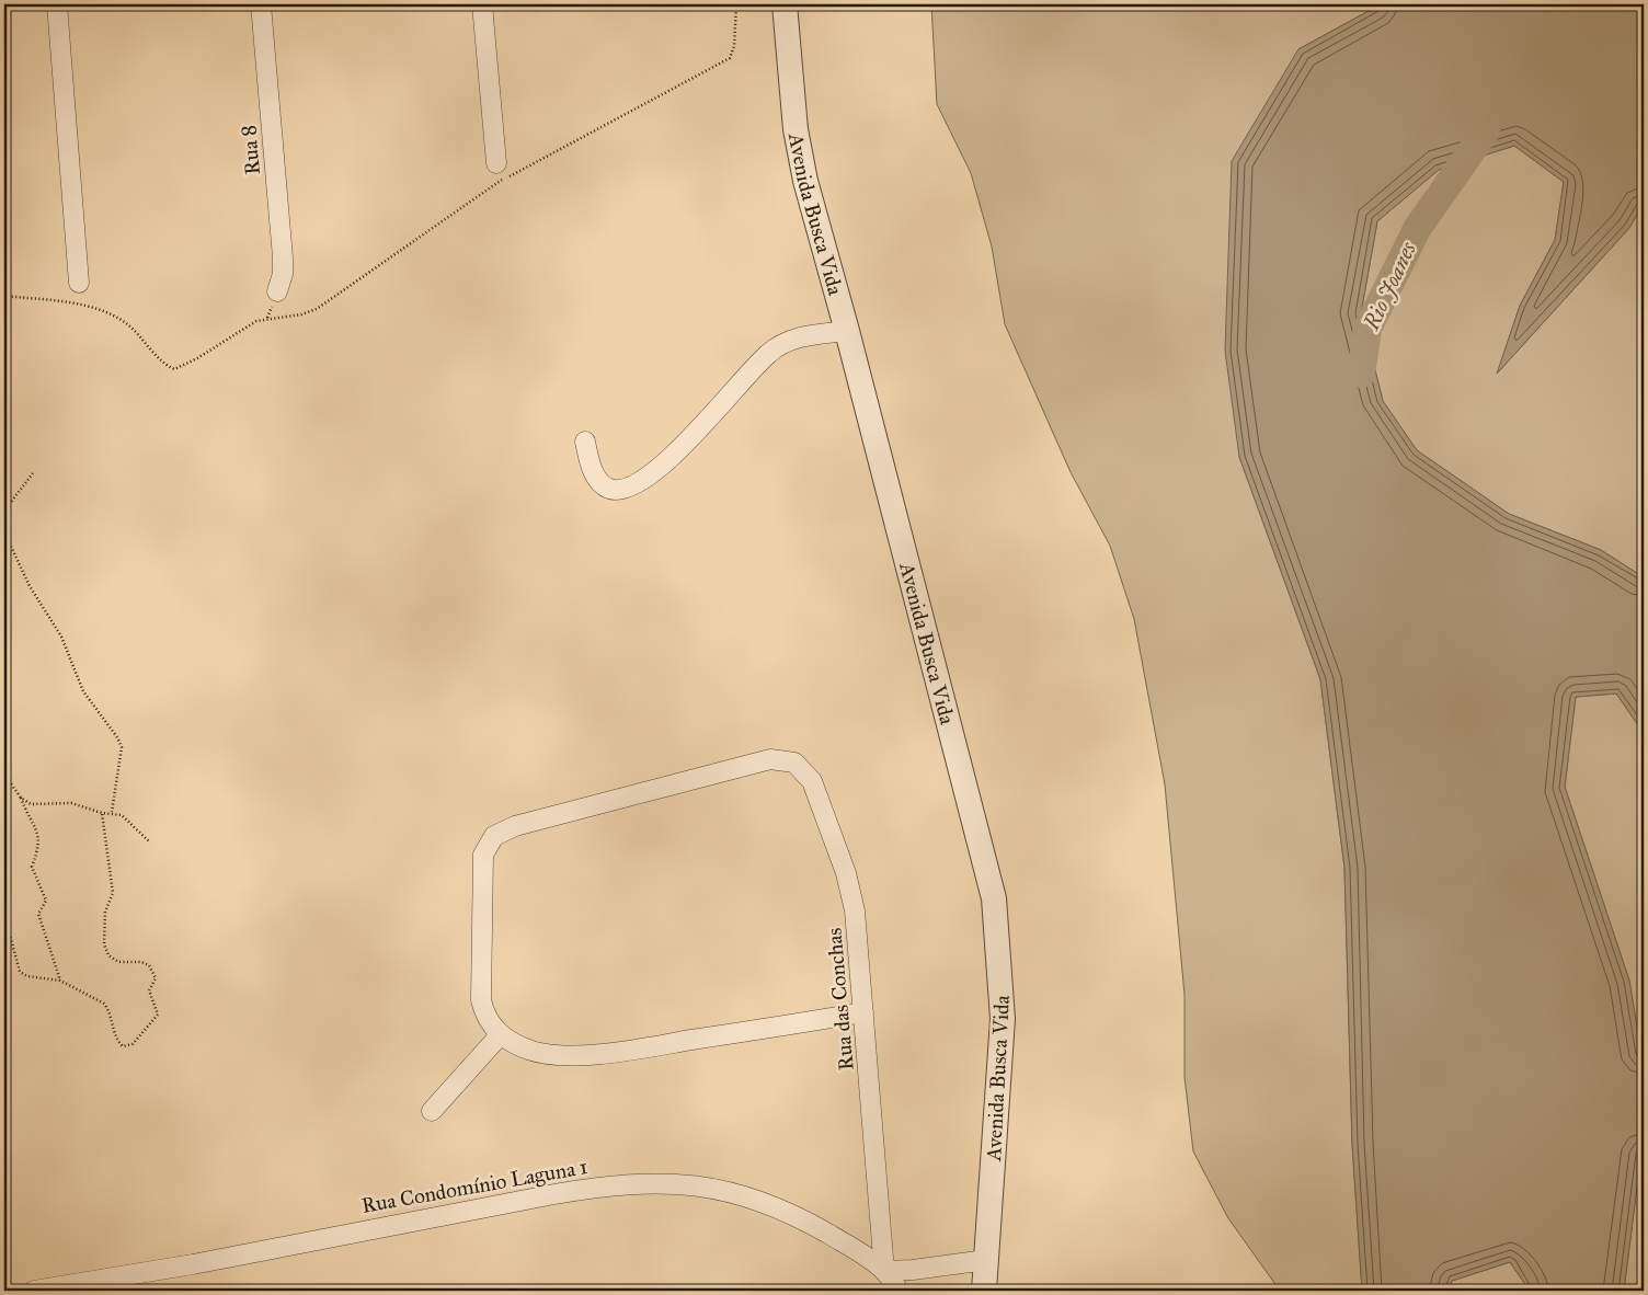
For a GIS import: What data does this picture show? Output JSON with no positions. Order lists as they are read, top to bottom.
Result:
{
  "streets": {
    "street": [
      "Rua 8",
      "Avenida Busca Vida",
      "Rua das Conchas",
      "Rua Condomínio Laguna 1"
    ]
  },
  "crossings": [
    ["Rua das Conchas", "Rua Condomínio Laguna 1"]
  ],
  "water": ["Rio Joanes"]
}
